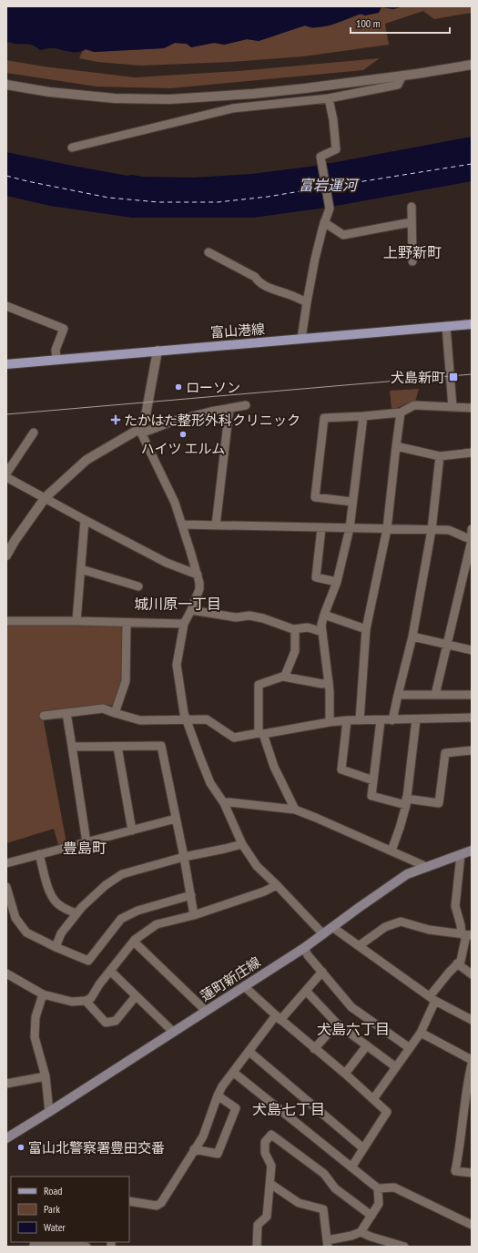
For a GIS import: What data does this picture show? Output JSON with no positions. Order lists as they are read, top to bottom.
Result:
{
  "streets": {
    "main road": ["富山港線", "蓮町新庄線"]
  },
  "districts": [
    "上野新町",
    "城川原一丁目",
    "豊島町",
    "犬島六丁目",
    "犬島七丁目"
  ],
  "water": ["富岩運河"],
  "places": {
    "transit": ["犬島新町"],
    "other": ["ローソン", "ハイツ エルム", "富山北警察署豊田交番"],
    "health": ["たかはた整形外科クリニック"]
  },
  "legend": ["Road", "Park", "Water"],
  "scale_bar": "100 m"
}
